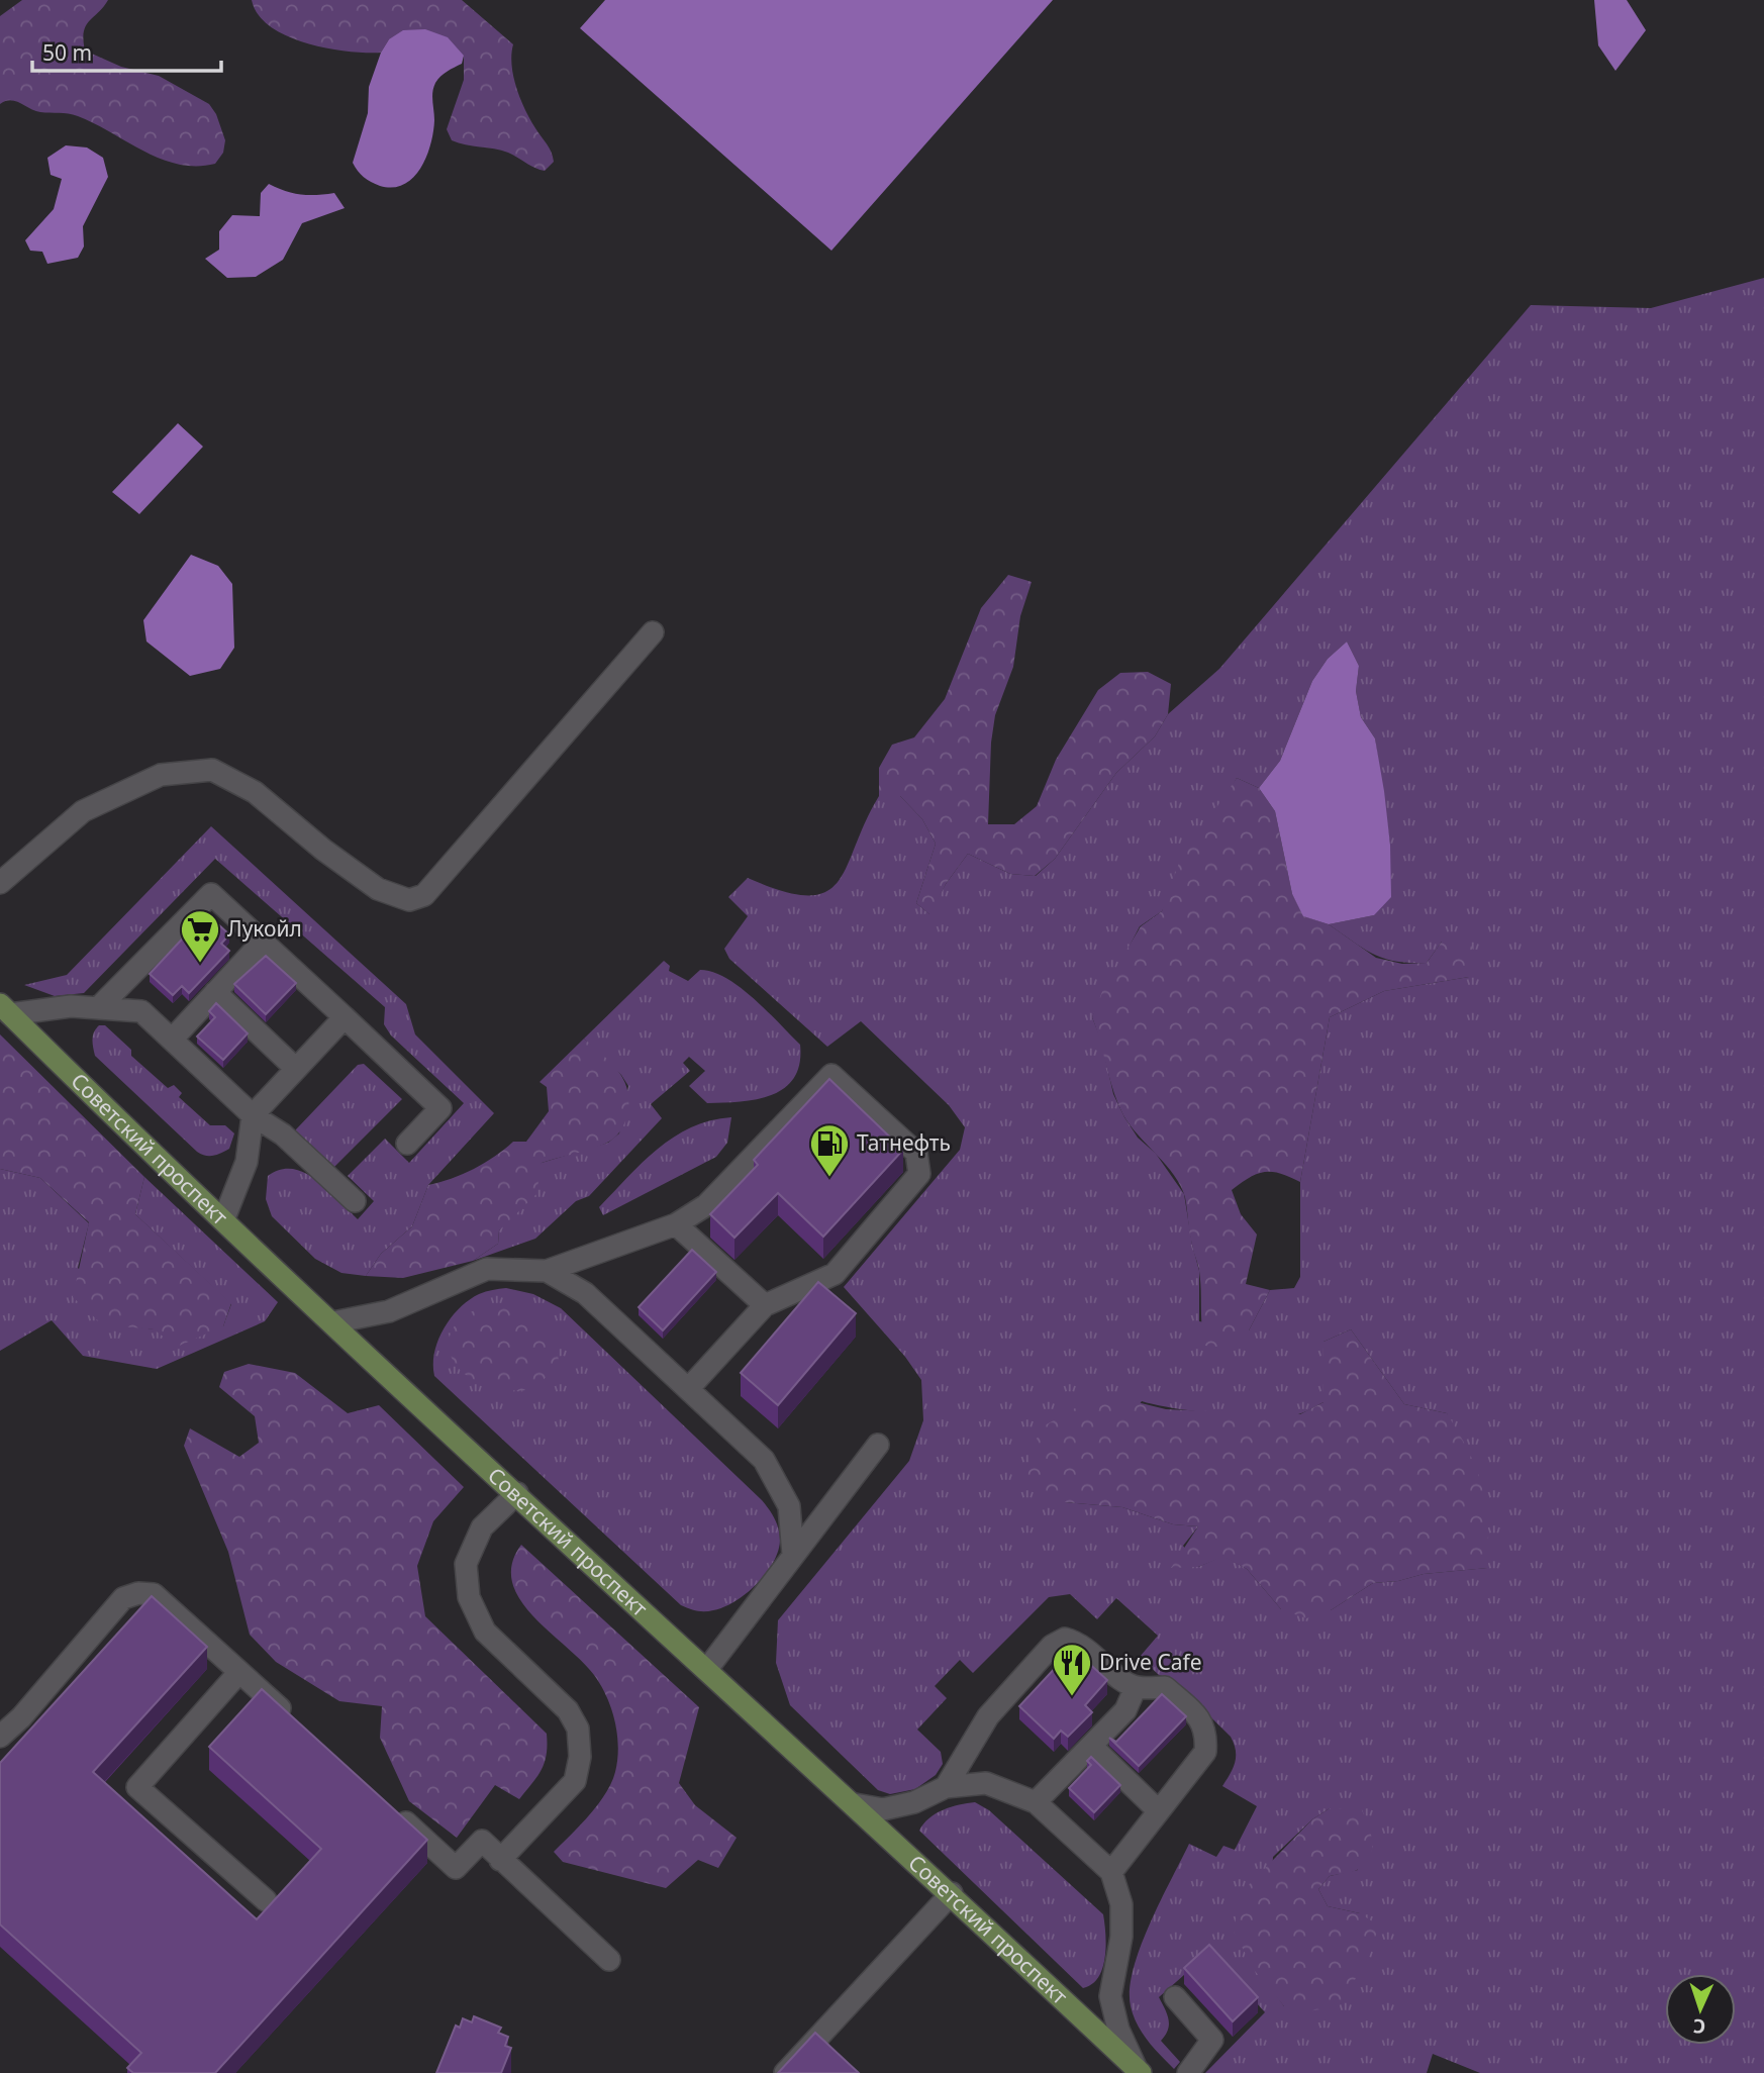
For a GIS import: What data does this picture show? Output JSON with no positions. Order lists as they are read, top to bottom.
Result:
{
  "streets": {
    "main road": ["Советский проспект"]
  },
  "places": {
    "supermarket": ["Лукойл"],
    "fuel station": ["Татнефть"],
    "restaurant": ["Drive Cafe"]
  },
  "scale_bar": "50 m",
  "north": "bottom"
}
